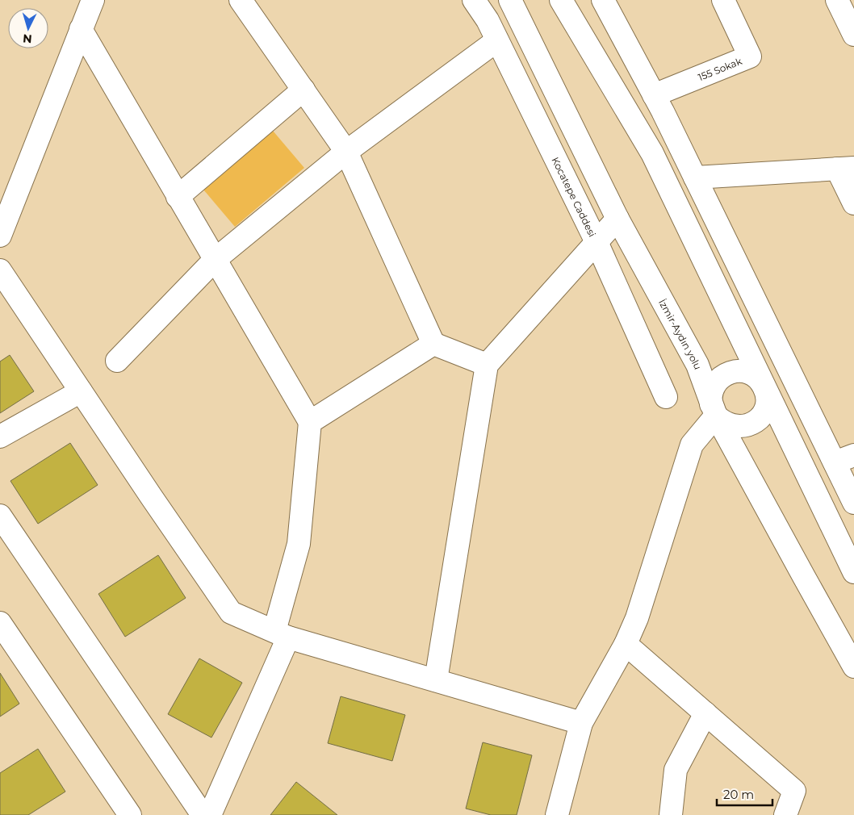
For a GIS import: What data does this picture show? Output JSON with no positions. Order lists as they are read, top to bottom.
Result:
{
  "streets": {
    "main road": ["155 Sokak", "Kocatepe Caddesi", "İzmir-Aydın yolu"]
  },
  "scale_bar": "20 m",
  "north": "bottom"
}
